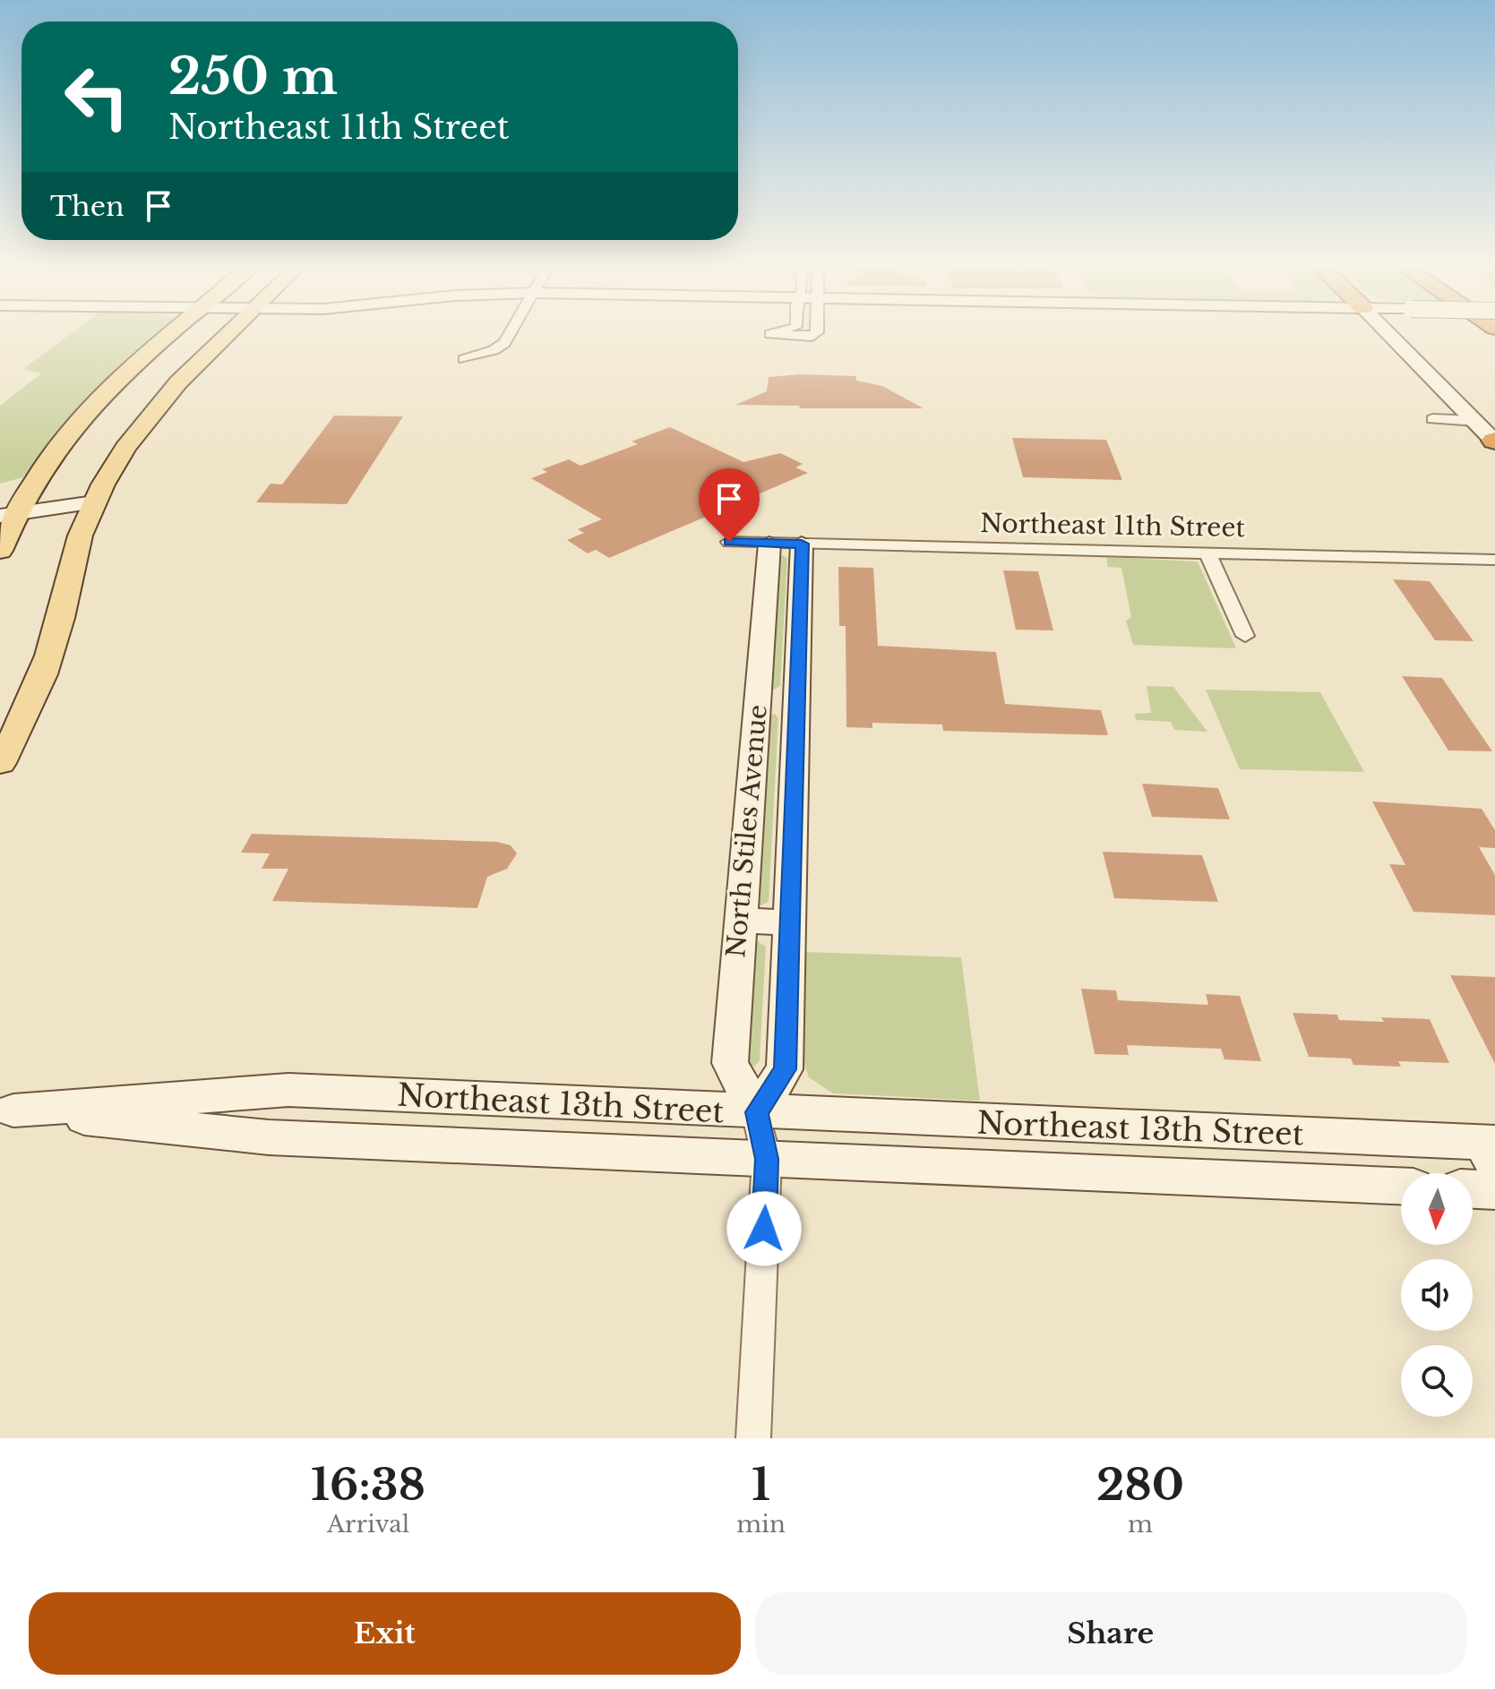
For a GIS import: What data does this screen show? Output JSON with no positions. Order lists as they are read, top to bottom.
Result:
{
  "streets": {
    "main road": ["North Stiles Avenue", "Northeast 13th Street"],
    "street": ["Northeast 11th Street"]
  },
  "crossings": [
    ["Northeast 11th Street", "North Stiles Avenue"],
    ["North Stiles Avenue", "Northeast 13th Street"]
  ],
  "north": "bottom",
  "page": {
    "turn": ["250 m", "Northeast 11th Street"],
    "then": "Then",
    "eta": [
      "16:38",
      "Arrival",
      "1",
      "min",
      "280",
      "m"
    ],
    "buttons": ["Exit", "Share"]
  }
}
